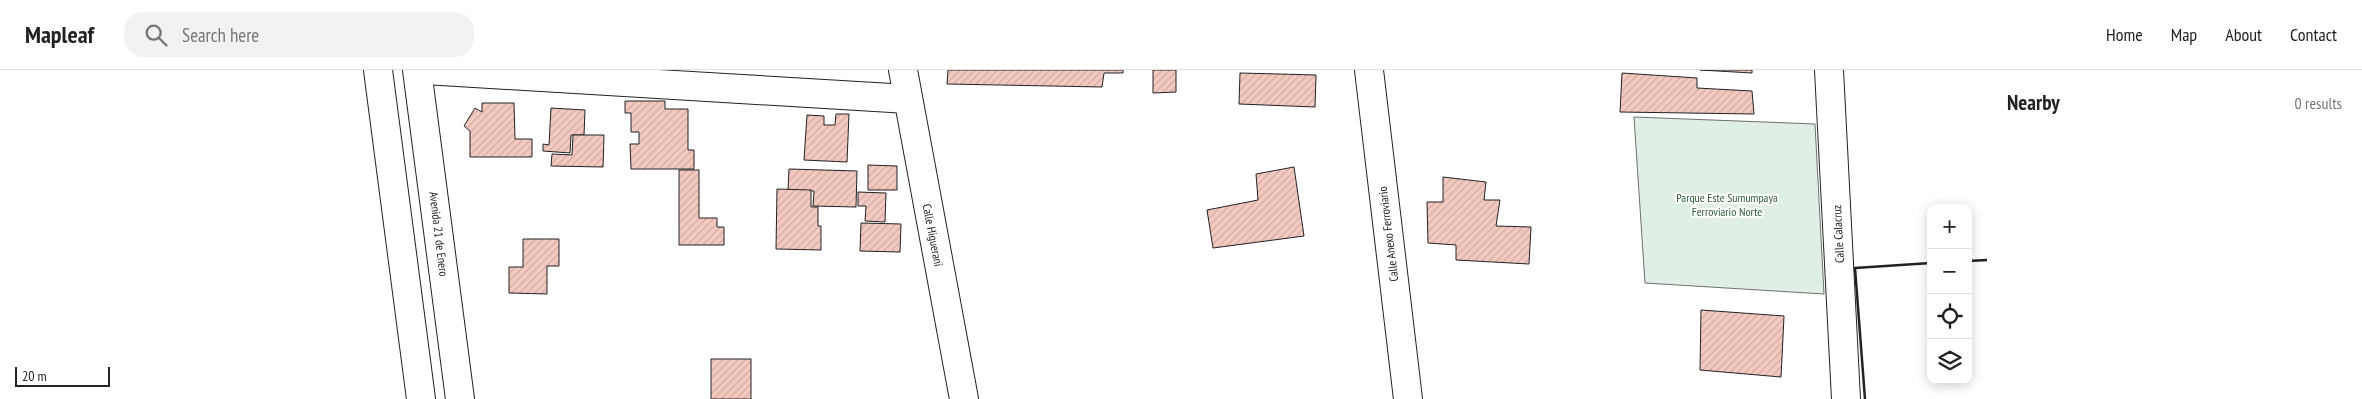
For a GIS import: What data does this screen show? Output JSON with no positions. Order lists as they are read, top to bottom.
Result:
{
  "streets": {
    "street": [
      "Avenida 21 de Enero",
      "Calle Anexo Ferroviario",
      "Calle Calacruz",
      "Calle Higuerani"
    ]
  },
  "parks": ["Parque Este Sumumpaya Ferroviario Norte"],
  "scale_bar": "20 m",
  "page": {
    "header": "Mapleaf",
    "search": "Search here",
    "nav": [
      "Home",
      "Map",
      "About",
      "Contact"
    ],
    "heading": ["Nearby", "0 results"],
    "map_buttons": ["+", "−"],
    "scale": "20 m"
  }
}
